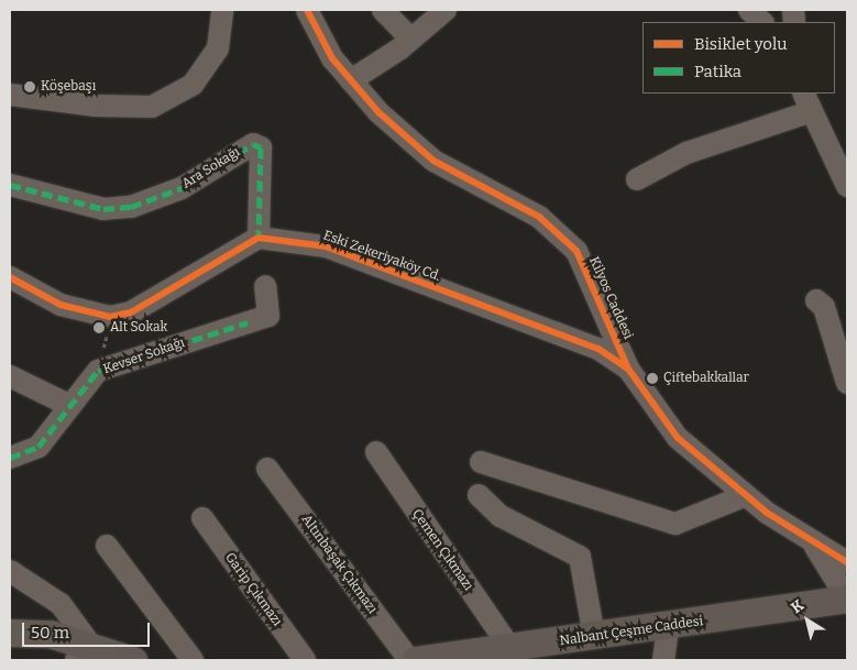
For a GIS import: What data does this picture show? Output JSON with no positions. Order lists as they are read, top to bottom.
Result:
{
  "streets": {
    "main road": ["Nalbant Çeşme Caddesi"],
    "street": [
      "Ara Sokağı",
      "Eski Zekeriyaköy Cd.",
      "Kilyos Caddesi",
      "Kevser Sokağı",
      "Çemen Çıkmazı",
      "Altınbaşak Çıkmazı",
      "Garip Çıkmazı"
    ]
  },
  "crossings": [
    ["Ara Sokağı", "Eski Zekeriyaköy Cd."],
    ["Eski Zekeriyaköy Cd.", "Kilyos Caddesi"],
    ["Çemen Çıkmazı", "Nalbant Çeşme Caddesi"]
  ],
  "places": ["Köşebaşı", "Alt Sokak", "Çiftebakkallar"],
  "legend": ["Bisiklet yolu", "Patika"],
  "scale_bar": "50 m",
  "north": "top left"
}
